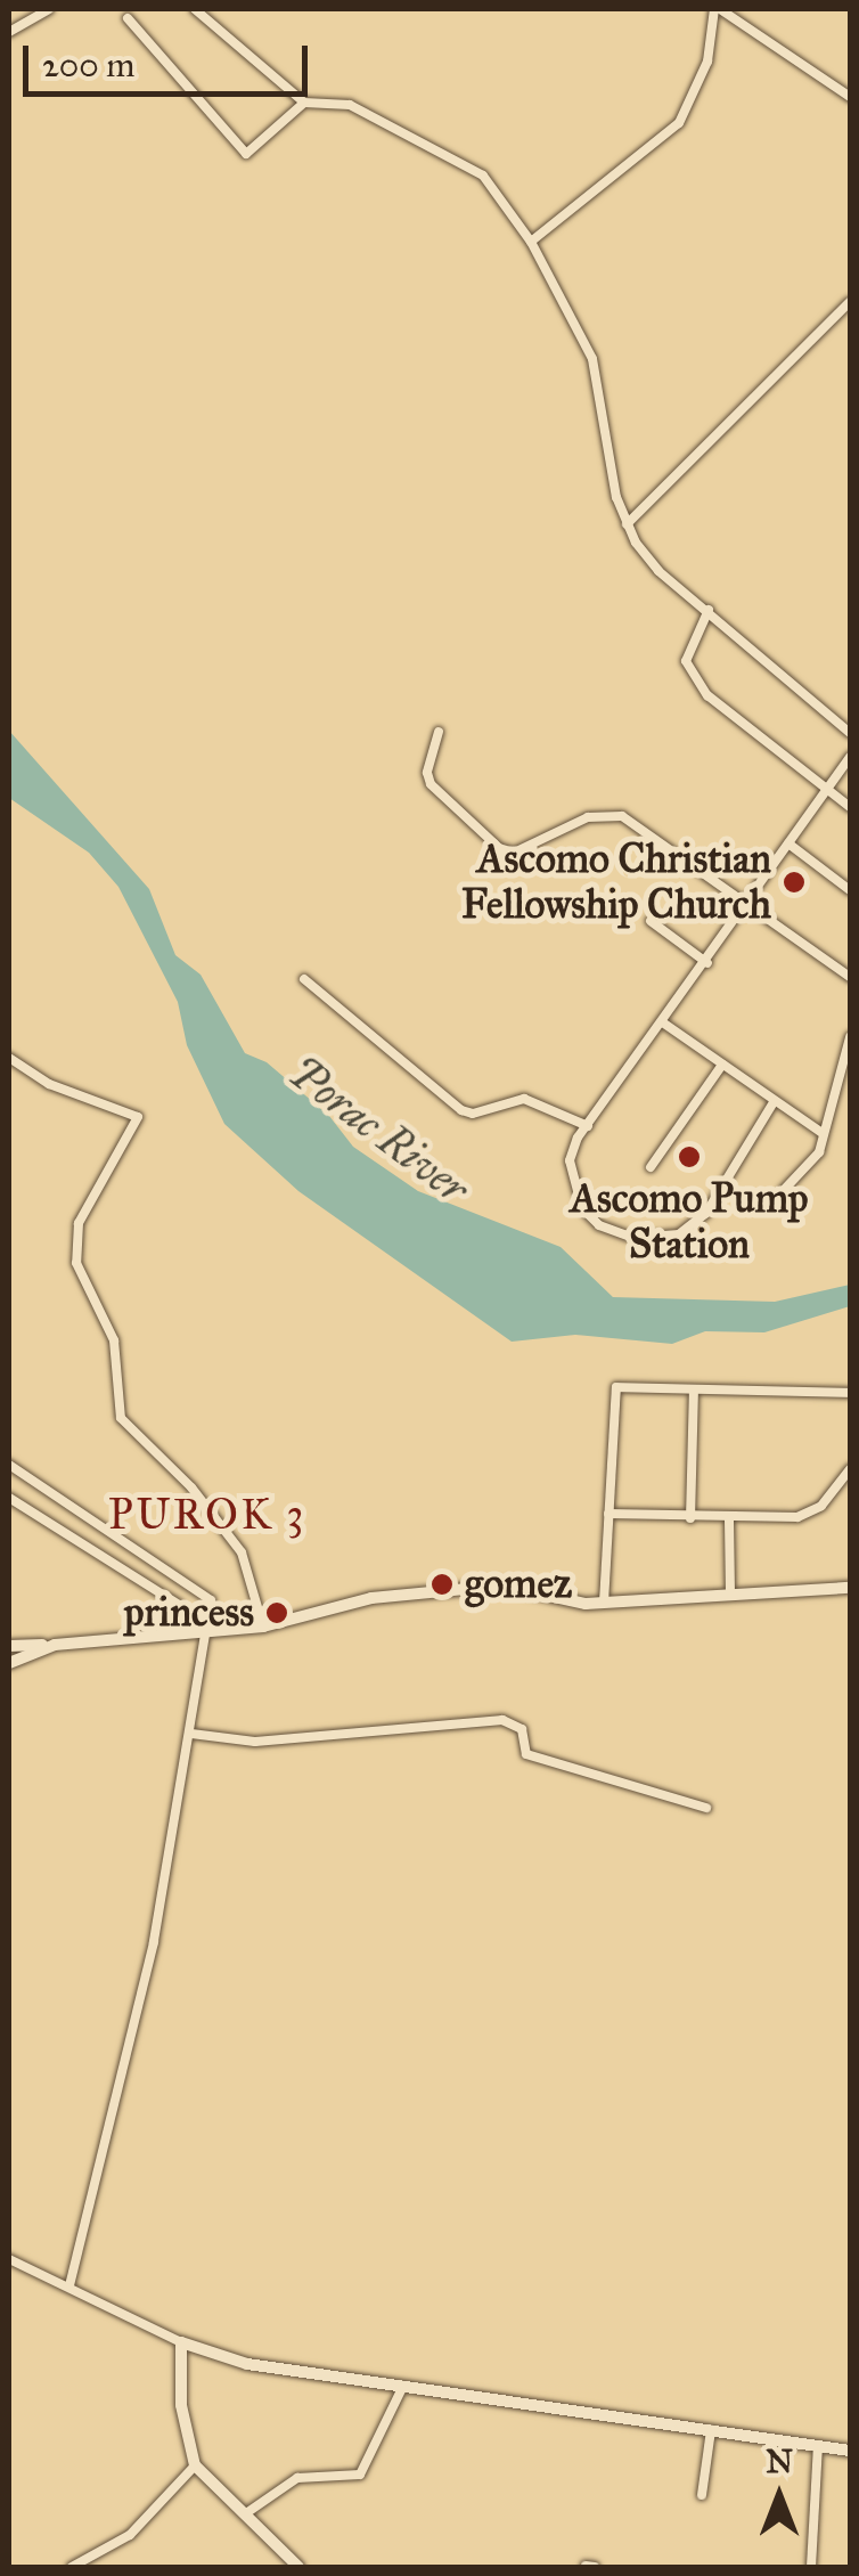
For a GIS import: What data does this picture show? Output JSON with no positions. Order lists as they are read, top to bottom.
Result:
{
  "districts": ["PUROK 3"],
  "water": ["Porac River"],
  "places": [
    "Ascomo Christian Fellowship Church",
    "Ascomo Pump Station",
    "gomez",
    "princess"
  ],
  "scale_bar": "200 m",
  "north": "top"
}
